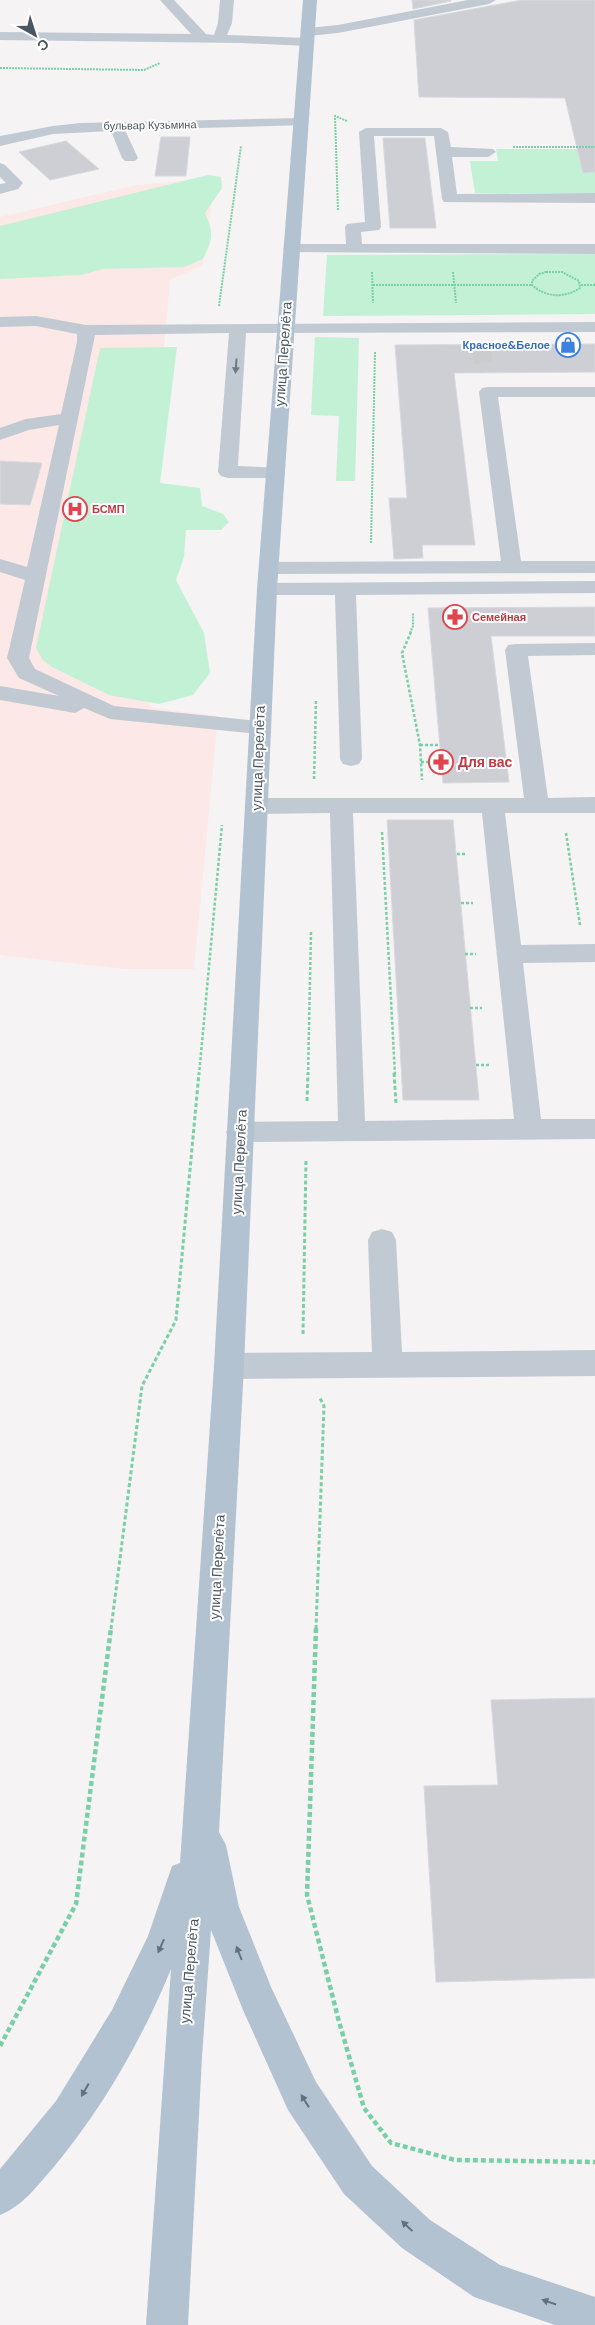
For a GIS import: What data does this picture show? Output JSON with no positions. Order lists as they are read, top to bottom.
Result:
{
  "streets": {
    "main road": ["улица Перелёта"],
    "street": ["бульвар Кузьмина"]
  },
  "crossings": [
    ["бульвар Кузьмина", "улица Перелёта"]
  ],
  "places": {
    "shop": ["Красное&Белое"],
    "hospital": ["БСМП"],
    "pharmacy": ["Семейная", "Для вас"]
  },
  "north": "bottom right"
}
